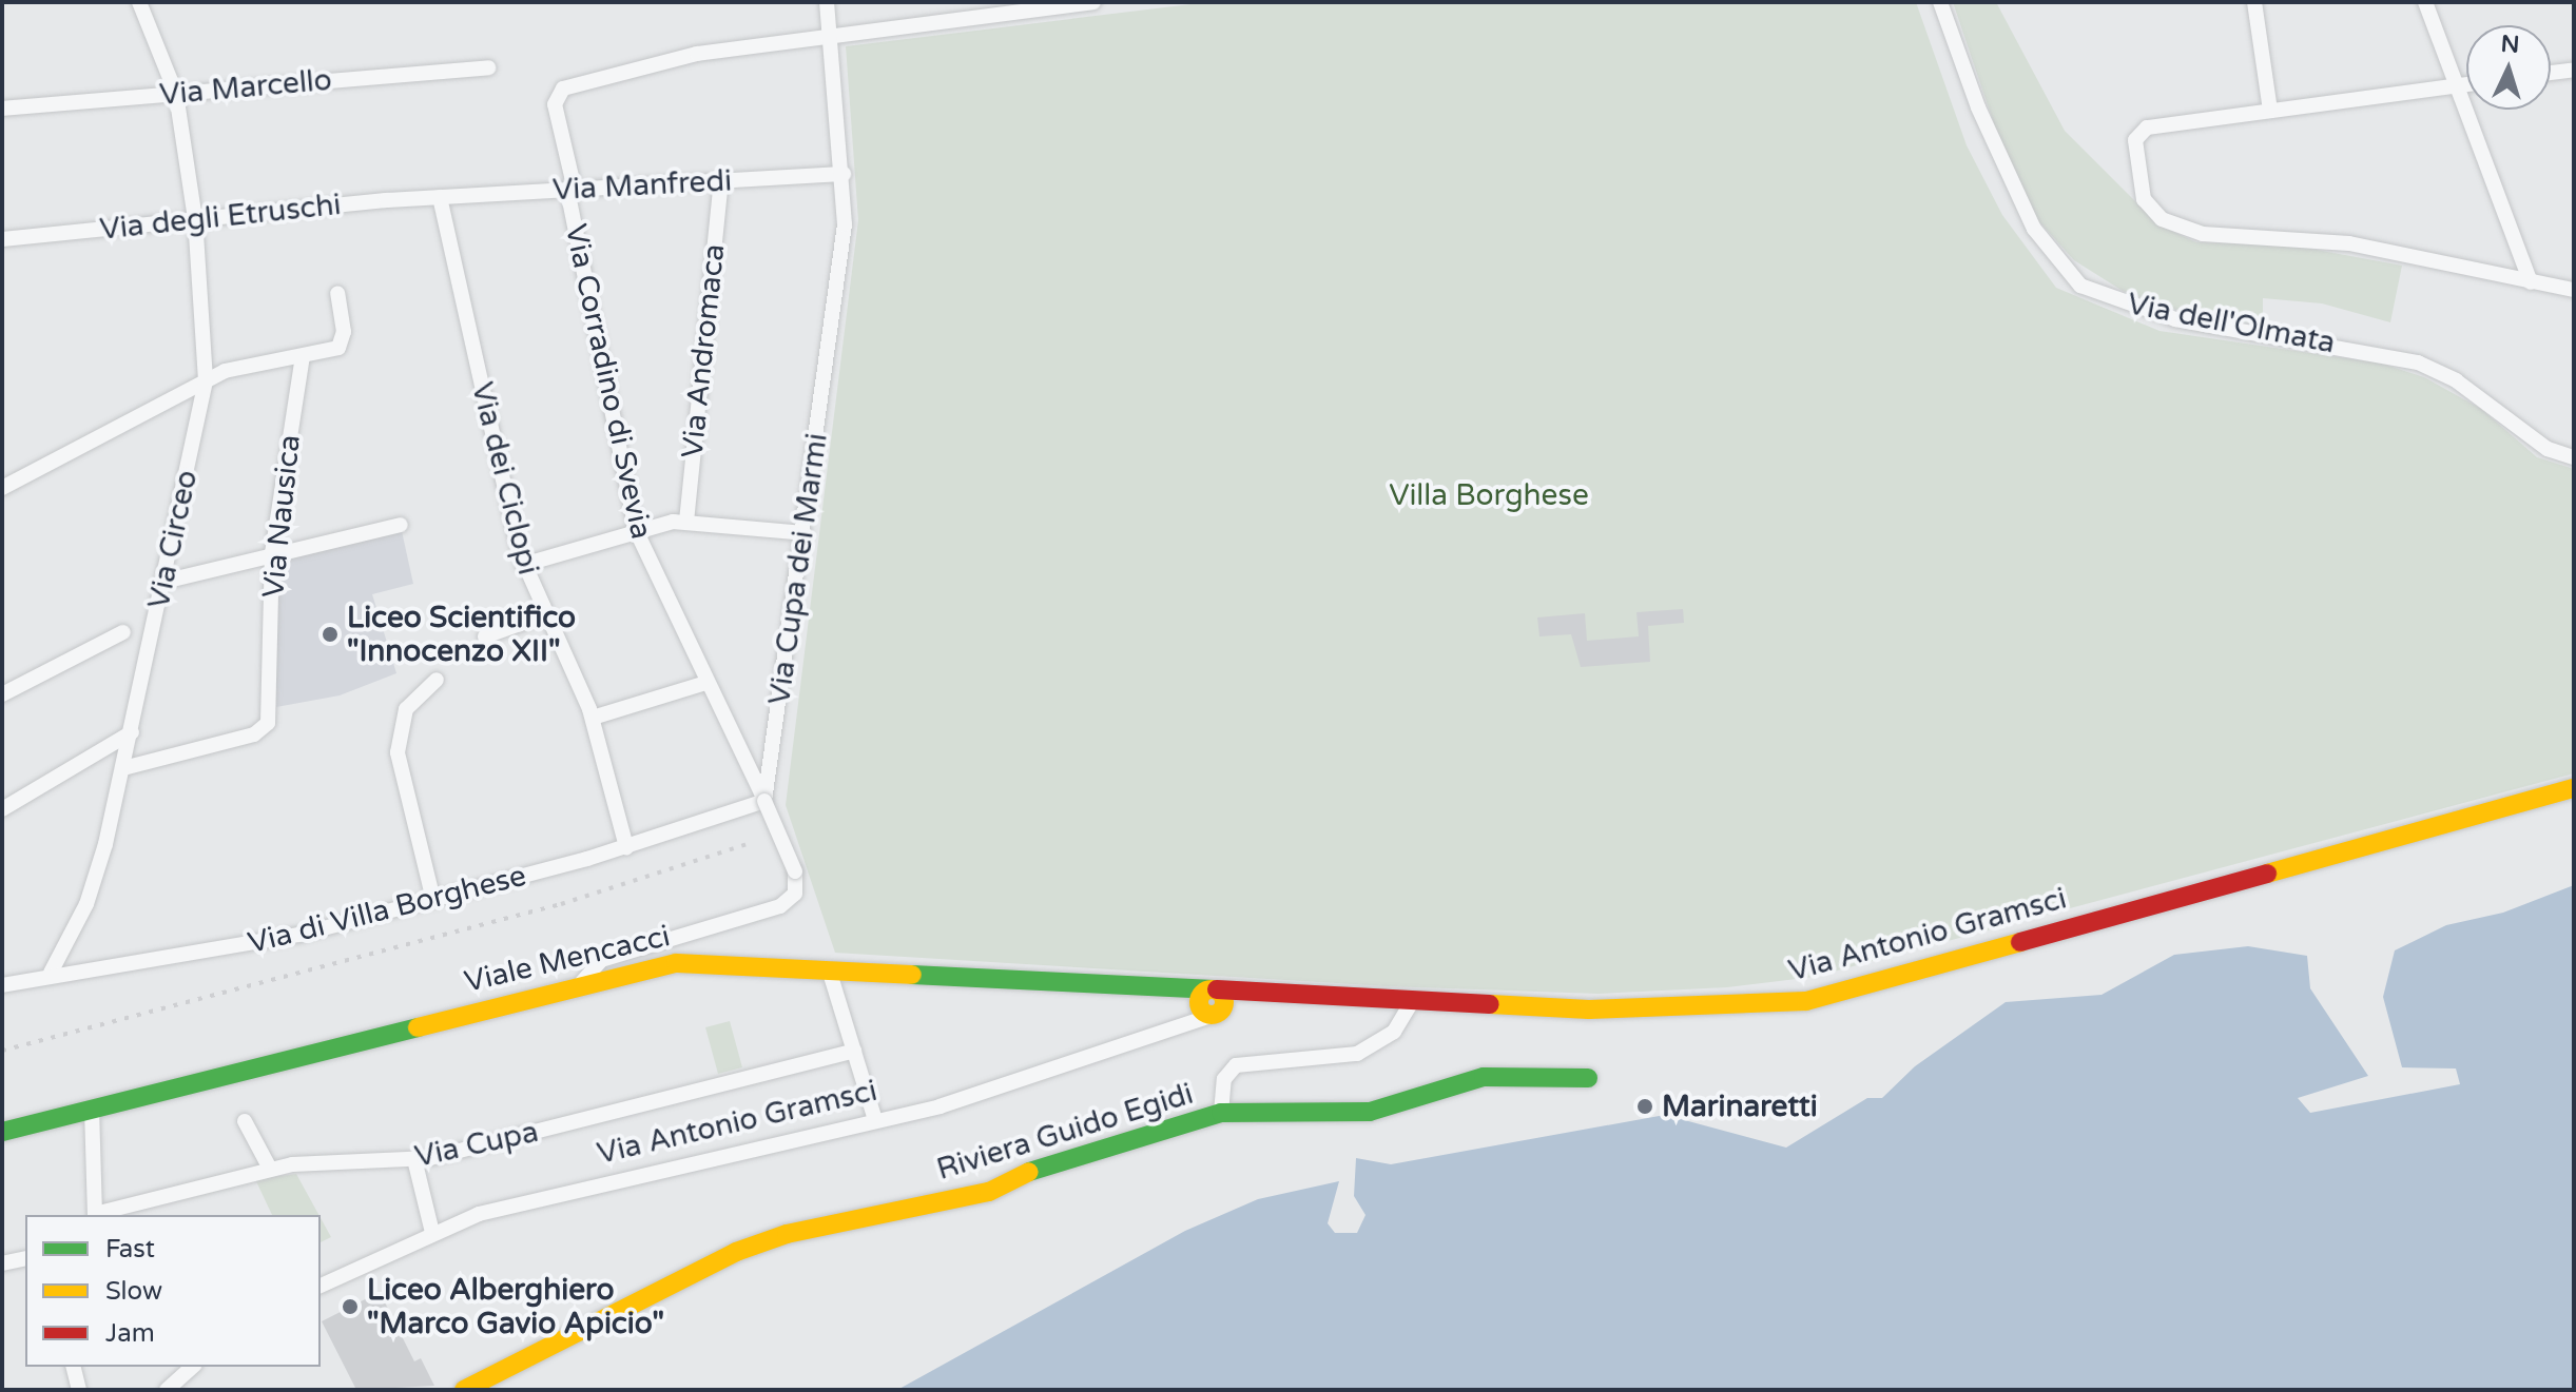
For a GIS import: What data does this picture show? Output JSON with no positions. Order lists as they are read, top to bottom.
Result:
{
  "streets": {
    "main road": ["Via Antonio Gramsci", "Viale Mencacci", "Riviera Guido Egidi"],
    "street": [
      "Via Marcello",
      "Via Manfredi",
      "Via degli Etruschi",
      "Via dell'Olmata",
      "Via Andromaca",
      "Via Corradino di Svevia",
      "Via dei Ciclopi",
      "Via Nausica",
      "Via Circeo",
      "Via Cupa dei Marmi",
      "Via di Villa Borghese",
      "Via Cupa"
    ]
  },
  "crossings": [
    ["Via Marcello", "Via Circeo"],
    ["Via Manfredi", "Via degli Etruschi"],
    ["Via Manfredi", "Via Andromaca"],
    ["Via Manfredi", "Via Corradino di Svevia"],
    ["Via Manfredi", "Via dei Ciclopi"],
    ["Via Manfredi", "Via Cupa dei Marmi"],
    ["Via degli Etruschi", "Via dei Ciclopi"],
    ["Via degli Etruschi", "Via Circeo"],
    ["Via Corradino di Svevia", "Via Cupa dei Marmi"],
    ["Via Corradino di Svevia", "Via di Villa Borghese"],
    ["Via dei Ciclopi", "Via di Villa Borghese"],
    ["Via Nausica", "Via Circeo"],
    ["Via Circeo", "Via di Villa Borghese"],
    ["Via Cupa dei Marmi", "Via di Villa Borghese"],
    ["Via Antonio Gramsci", "Viale Mencacci"],
    ["Via Antonio Gramsci", "Riviera Guido Egidi"]
  ],
  "parks": ["Villa Borghese"],
  "places": ["Liceo Scientifico \"Innocenzo XII\"", "Marinaretti", "Liceo Alberghiero \"Marco Gavio Apicio\""],
  "legend": ["Fast", "Slow", "Jam"],
  "north": "top"
}
